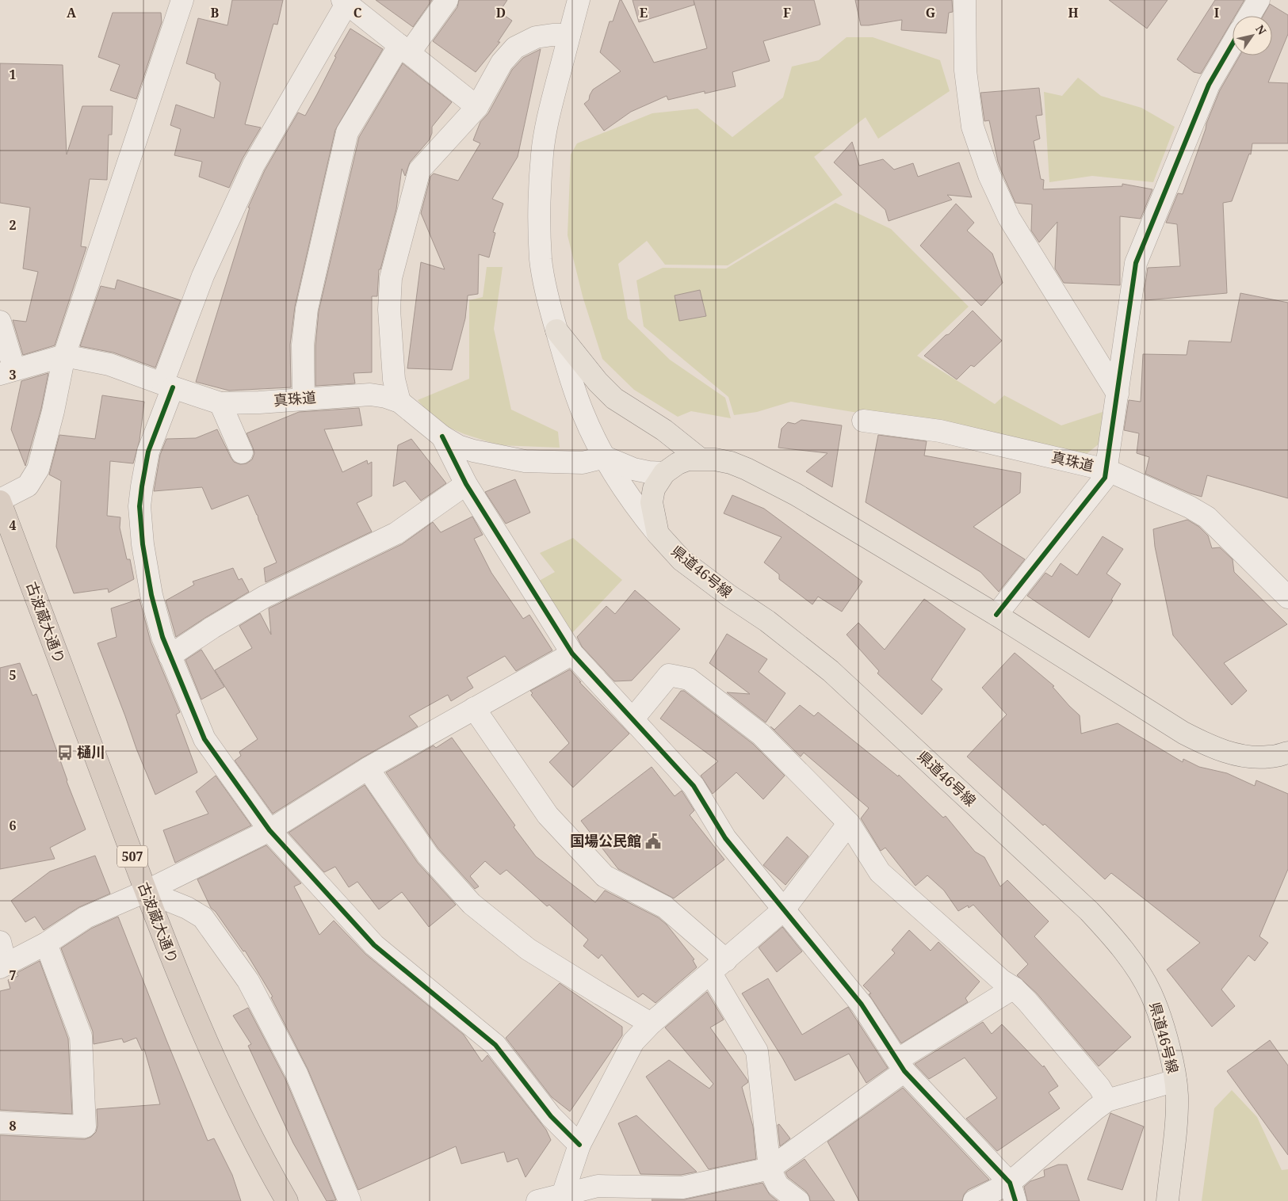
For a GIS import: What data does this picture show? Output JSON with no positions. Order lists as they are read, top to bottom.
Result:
{
  "streets": {
    "highway": ["古波蔵大通り", "507"],
    "main road": ["県道46号線"],
    "street": ["真珠道"]
  },
  "places": {
    "bus stop": ["樋川"],
    "public building": ["国場公民館"]
  },
  "north": "top right",
  "grid": {
    "columns": [
      "A",
      "B",
      "C",
      "D",
      "E",
      "F",
      "G",
      "H",
      "I"
    ],
    "rows": [
      "1",
      "2",
      "3",
      "4",
      "5",
      "6",
      "7",
      "8"
    ]
  }
}
